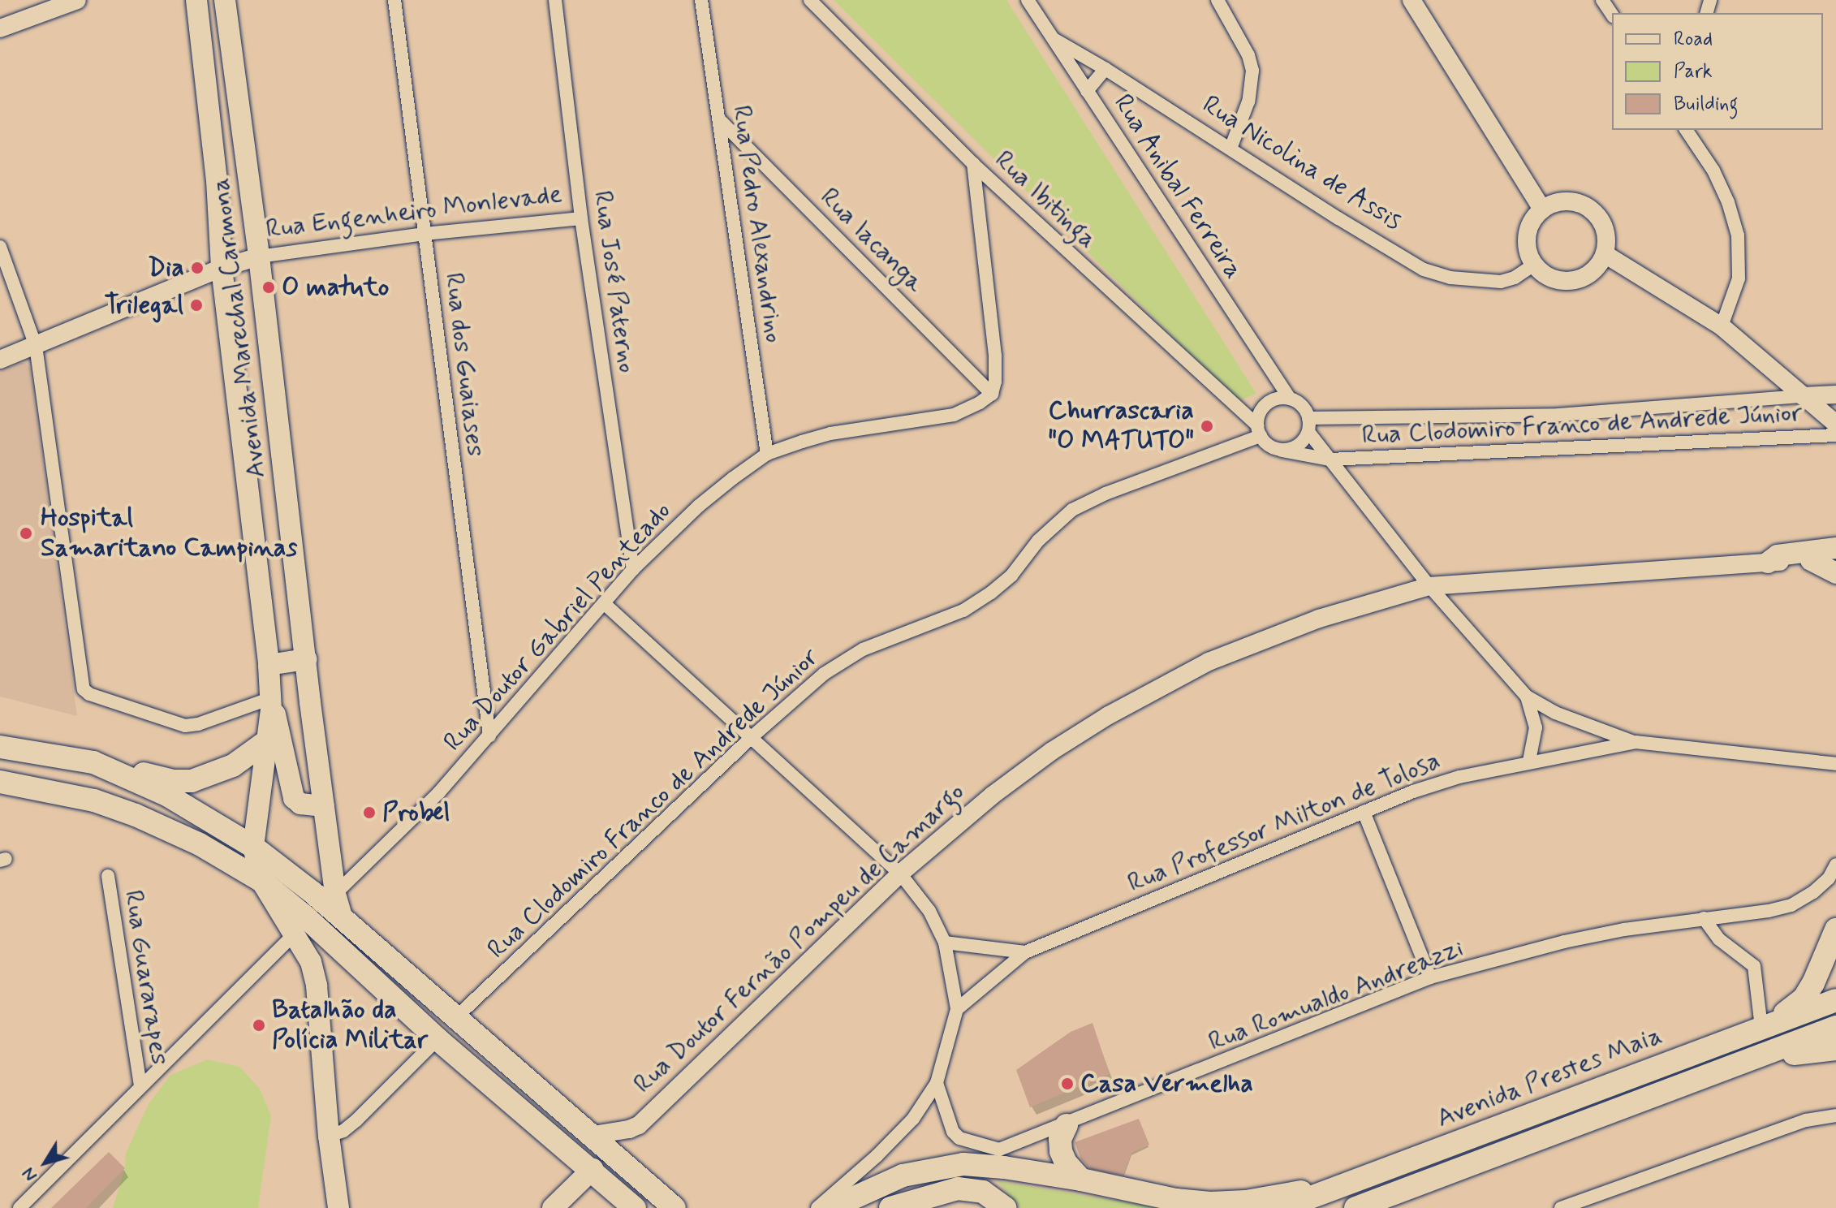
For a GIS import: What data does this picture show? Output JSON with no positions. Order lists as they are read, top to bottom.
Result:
{
  "streets": {
    "highway": ["Avenida Prestes Maia"],
    "main road": ["Avenida Marechal Carmona"],
    "street": [
      "Rua Nicolina de Assis",
      "Rua Anibal Ferreira",
      "Rua Ibitinga",
      "Rua Engenheiro Monlevade",
      "Rua Pedro Alexandrino",
      "Rua Iacanga",
      "Rua José Paterno",
      "Rua dos Guaiases",
      "Rua Clodomiro Franco de Andrede Júnior",
      "Rua Doutor Gabriel Penteado",
      "Rua Professor Milton de Tolosa",
      "Rua Doutor Fernão Pompeu de Camargo",
      "Rua Guararapes",
      "Rua Romualdo Andreazzi"
    ]
  },
  "crossings": [
    ["Rua Nicolina de Assis", "Rua Anibal Ferreira"],
    ["Rua Anibal Ferreira", "Rua Ibitinga"],
    ["Rua Anibal Ferreira", "Rua Clodomiro Franco de Andrede Júnior"],
    ["Rua Anibal Ferreira", "Rua Professor Milton de Tolosa"],
    ["Rua Anibal Ferreira", "Rua Doutor Fernão Pompeu de Camargo"],
    ["Rua Ibitinga", "Rua Clodomiro Franco de Andrede Júnior"],
    ["Rua Engenheiro Monlevade", "Rua José Paterno"],
    ["Rua Engenheiro Monlevade", "Avenida Marechal Carmona"],
    ["Rua Engenheiro Monlevade", "Rua dos Guaiases"],
    ["Rua Pedro Alexandrino", "Rua Iacanga"],
    ["Rua Pedro Alexandrino", "Rua Doutor Gabriel Penteado"],
    ["Rua Iacanga", "Rua Doutor Gabriel Penteado"],
    ["Rua José Paterno", "Rua Doutor Gabriel Penteado"],
    ["Avenida Marechal Carmona", "Rua Doutor Gabriel Penteado"],
    ["Rua dos Guaiases", "Rua Doutor Gabriel Penteado"]
  ],
  "places": [
    "Dia",
    "O matuto",
    "Trilegal",
    "Churrascaria \"O MATUTO\"",
    "Hospital Samaritano Campinas",
    "Probel",
    "Batalhão da Polícia Militar",
    "Casa Vermelha"
  ],
  "legend": ["Road", "Park", "Building"],
  "north": "bottom left"
}
